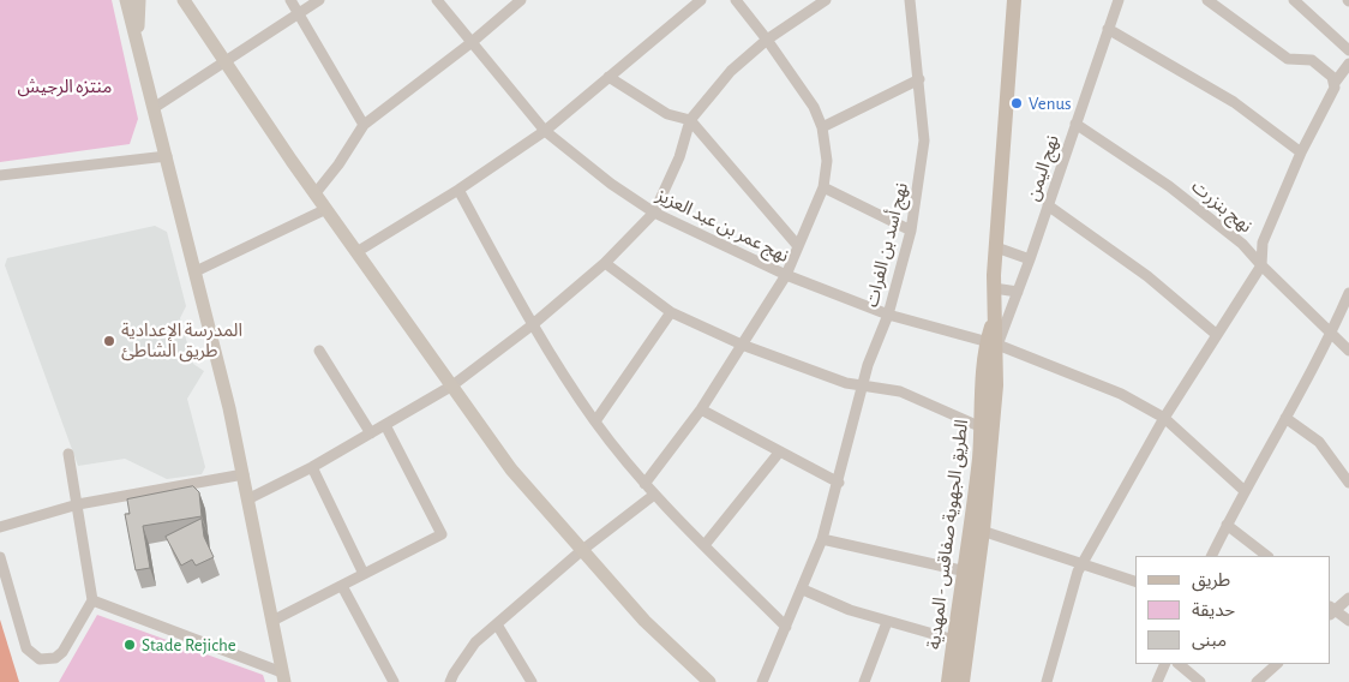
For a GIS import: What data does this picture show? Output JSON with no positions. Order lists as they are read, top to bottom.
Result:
{
  "streets": {
    "main road": ["الطريق الجهوية صفاقس - المهدية"],
    "street": [
      "نهج اليمن",
      "نهج بنزرت",
      "نهج عمر بن عبد العزيز",
      "نهج أسد بن الفرات"
    ]
  },
  "crossings": [
    ["نهج اليمن", "نهج بنزرت"],
    ["نهج اليمن", "نهج عمر بن عبد العزيز"],
    ["نهج اليمن", "الطريق الجهوية صفاقس - المهدية"],
    ["نهج عمر بن عبد العزيز", "نهج أسد بن الفرات"],
    ["نهج عمر بن عبد العزيز", "الطريق الجهوية صفاقس - المهدية"]
  ],
  "parks": ["منتزه الرجيش"],
  "places": ["Venus", "المدرسة الإعدادية طريق الشاطئ", "Stade Rejiche"],
  "legend": ["طريق", "حديقة", "مبنى"]
}
